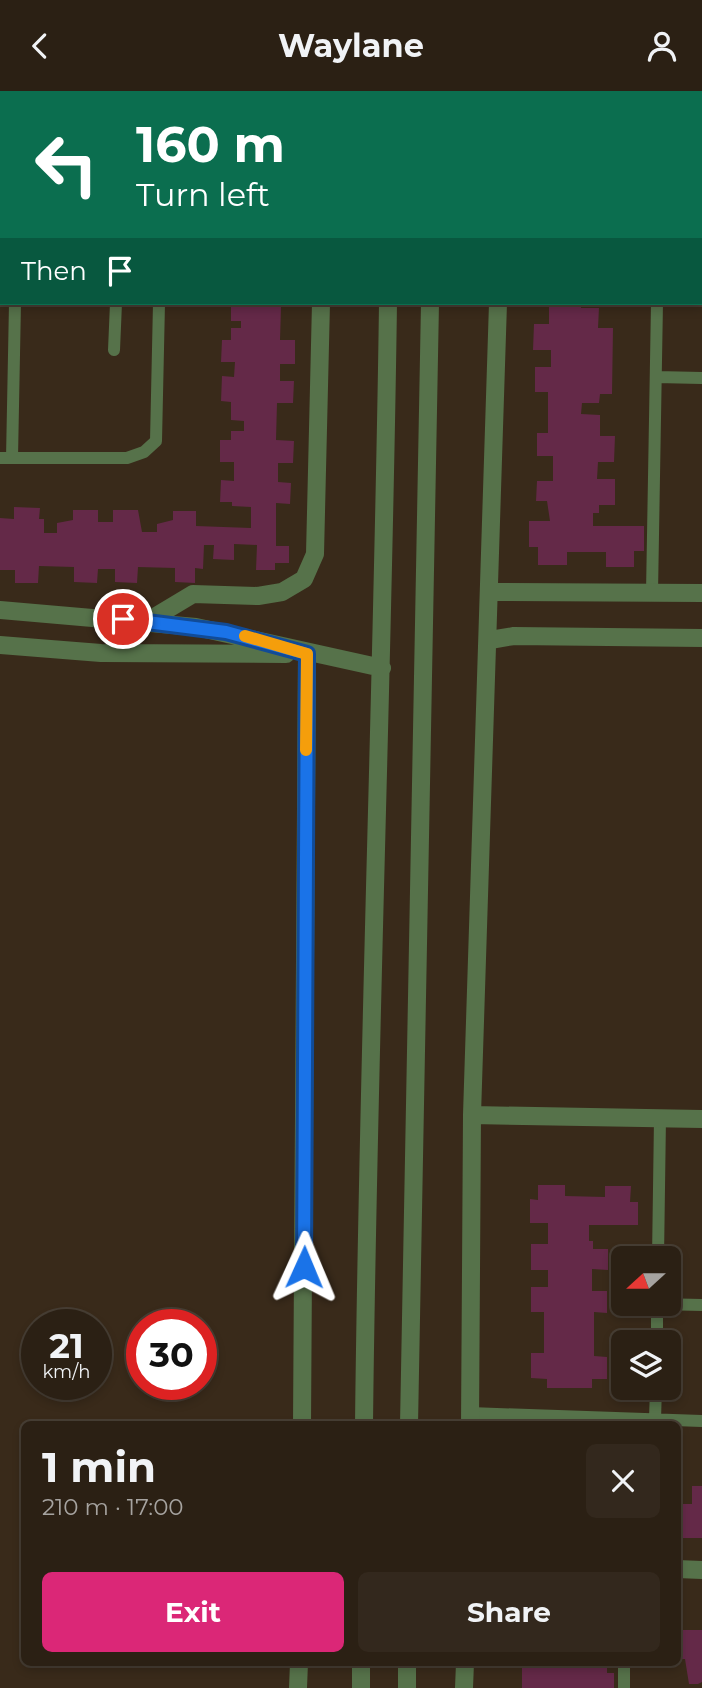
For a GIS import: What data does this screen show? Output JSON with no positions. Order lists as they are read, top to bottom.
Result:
{
  "north": "left",
  "page": {
    "header": "Waylane",
    "turn": ["160 m", "Turn left"],
    "then": "Then",
    "speed": "21 km/h",
    "limit": "30",
    "heading": ["1 min", "210 m · 17:00"],
    "buttons": ["Exit", "Share"]
  }
}
